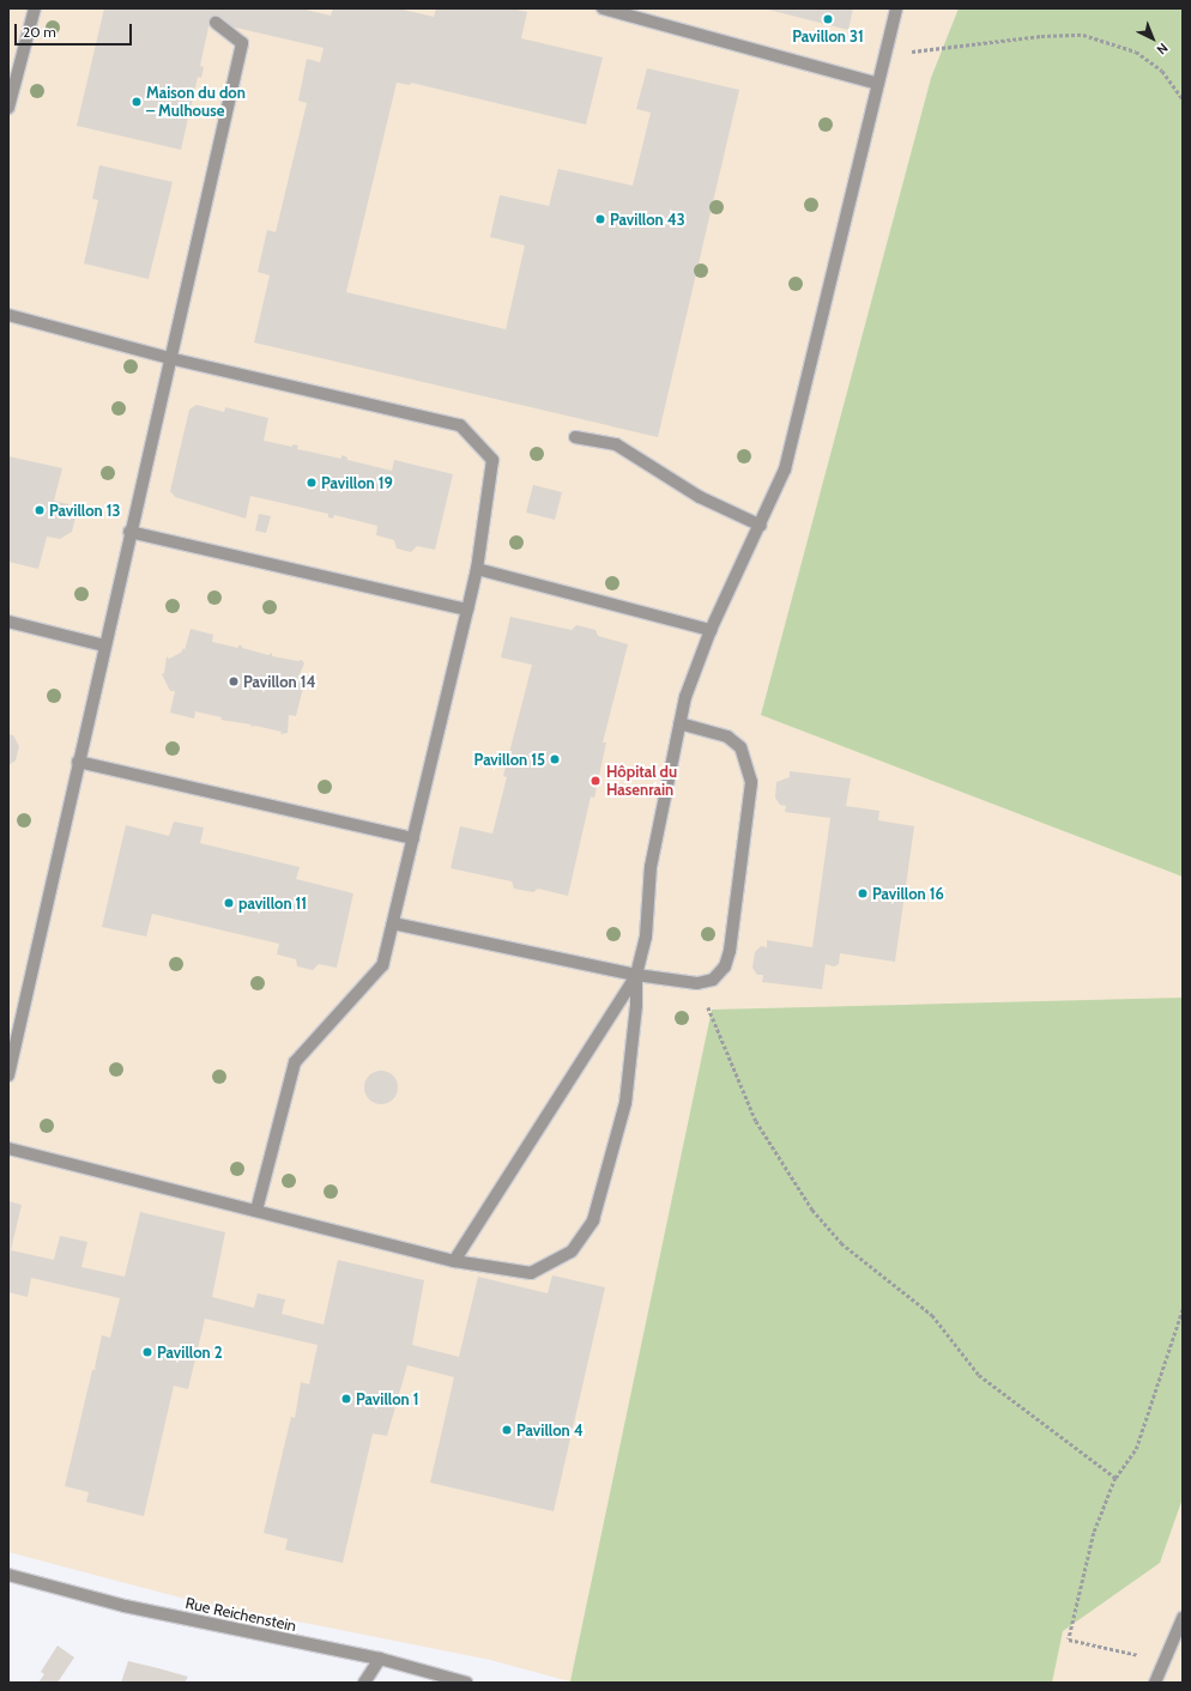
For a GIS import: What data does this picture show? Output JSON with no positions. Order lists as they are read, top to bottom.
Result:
{
  "streets": {
    "street": ["Rue Reichenstein"]
  },
  "places": [
    "Pavillon 31",
    "Maison du don – Mulhouse",
    "Pavillon 43",
    "Pavillon 19",
    "Pavillon 13",
    "Pavillon 14",
    "Pavillon 15",
    "Hôpital du Hasenrain",
    "Pavillon 16",
    "pavillon 11",
    "Pavillon 2",
    "Pavillon 1",
    "Pavillon 4"
  ],
  "scale_bar": "20 m",
  "north": "bottom right"
}
